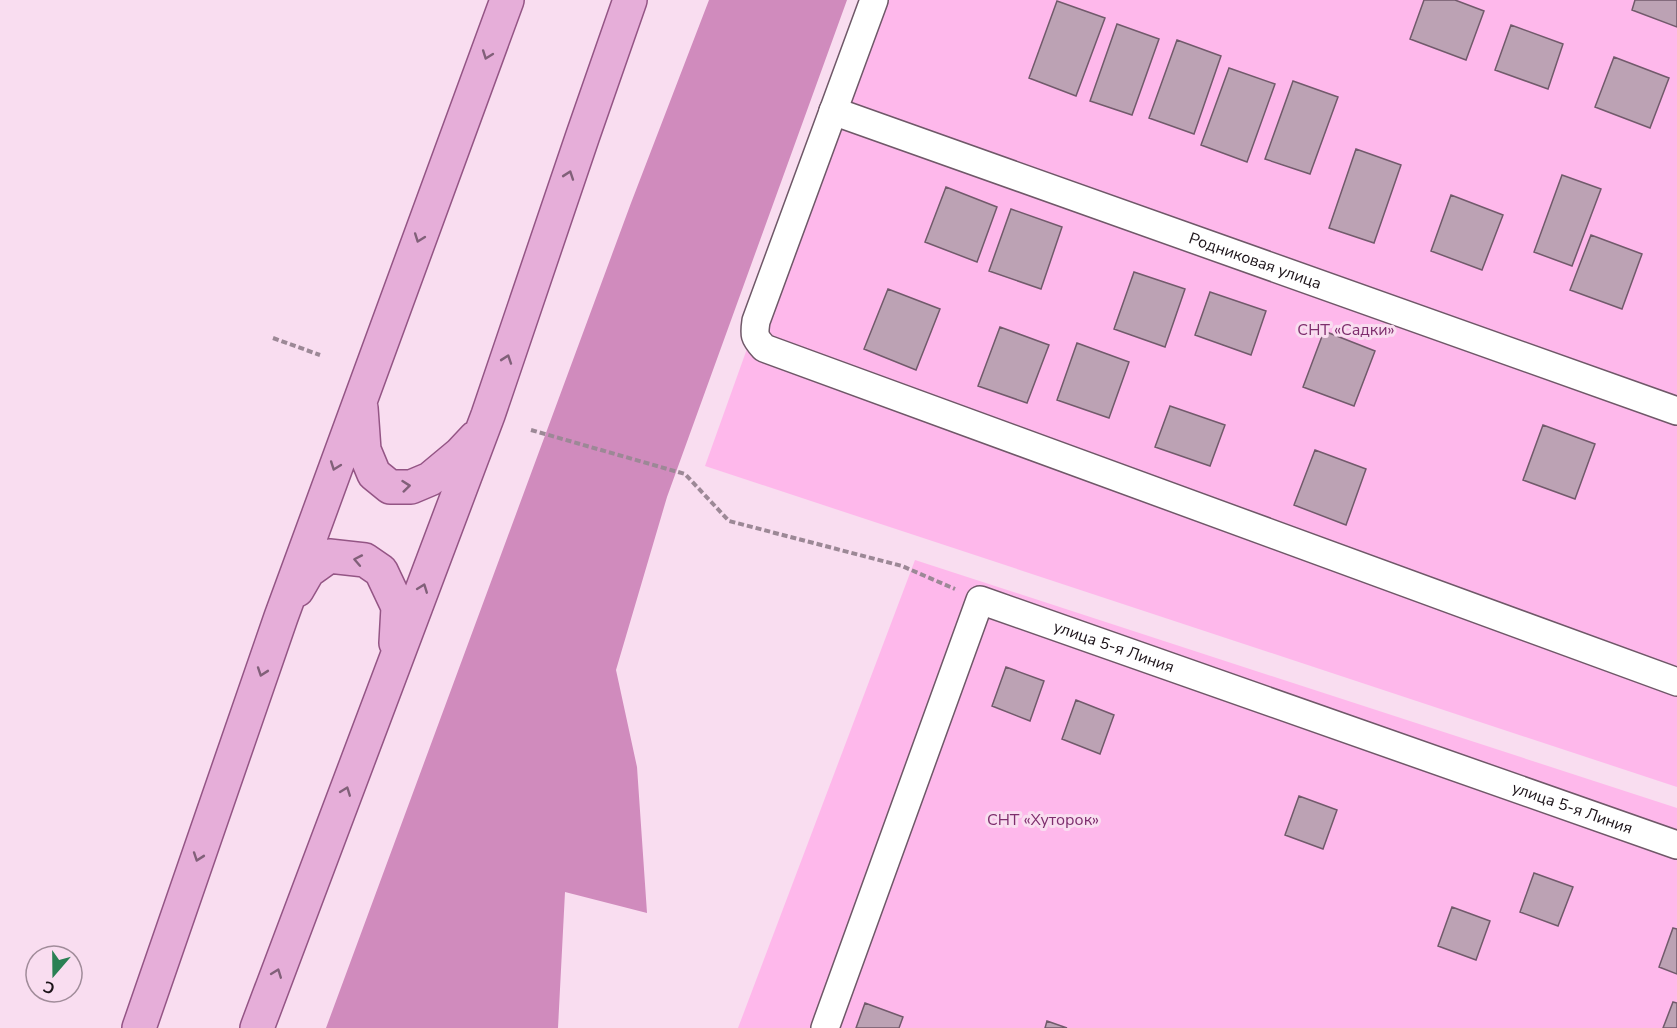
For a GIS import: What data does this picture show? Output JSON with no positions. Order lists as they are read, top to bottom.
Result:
{
  "streets": {
    "street": ["Родниковая улица", "улица 5-я Линия"]
  },
  "parks": ["СНТ «Садки»", "СНТ «Хуторок»"],
  "north": "bottom"
}
